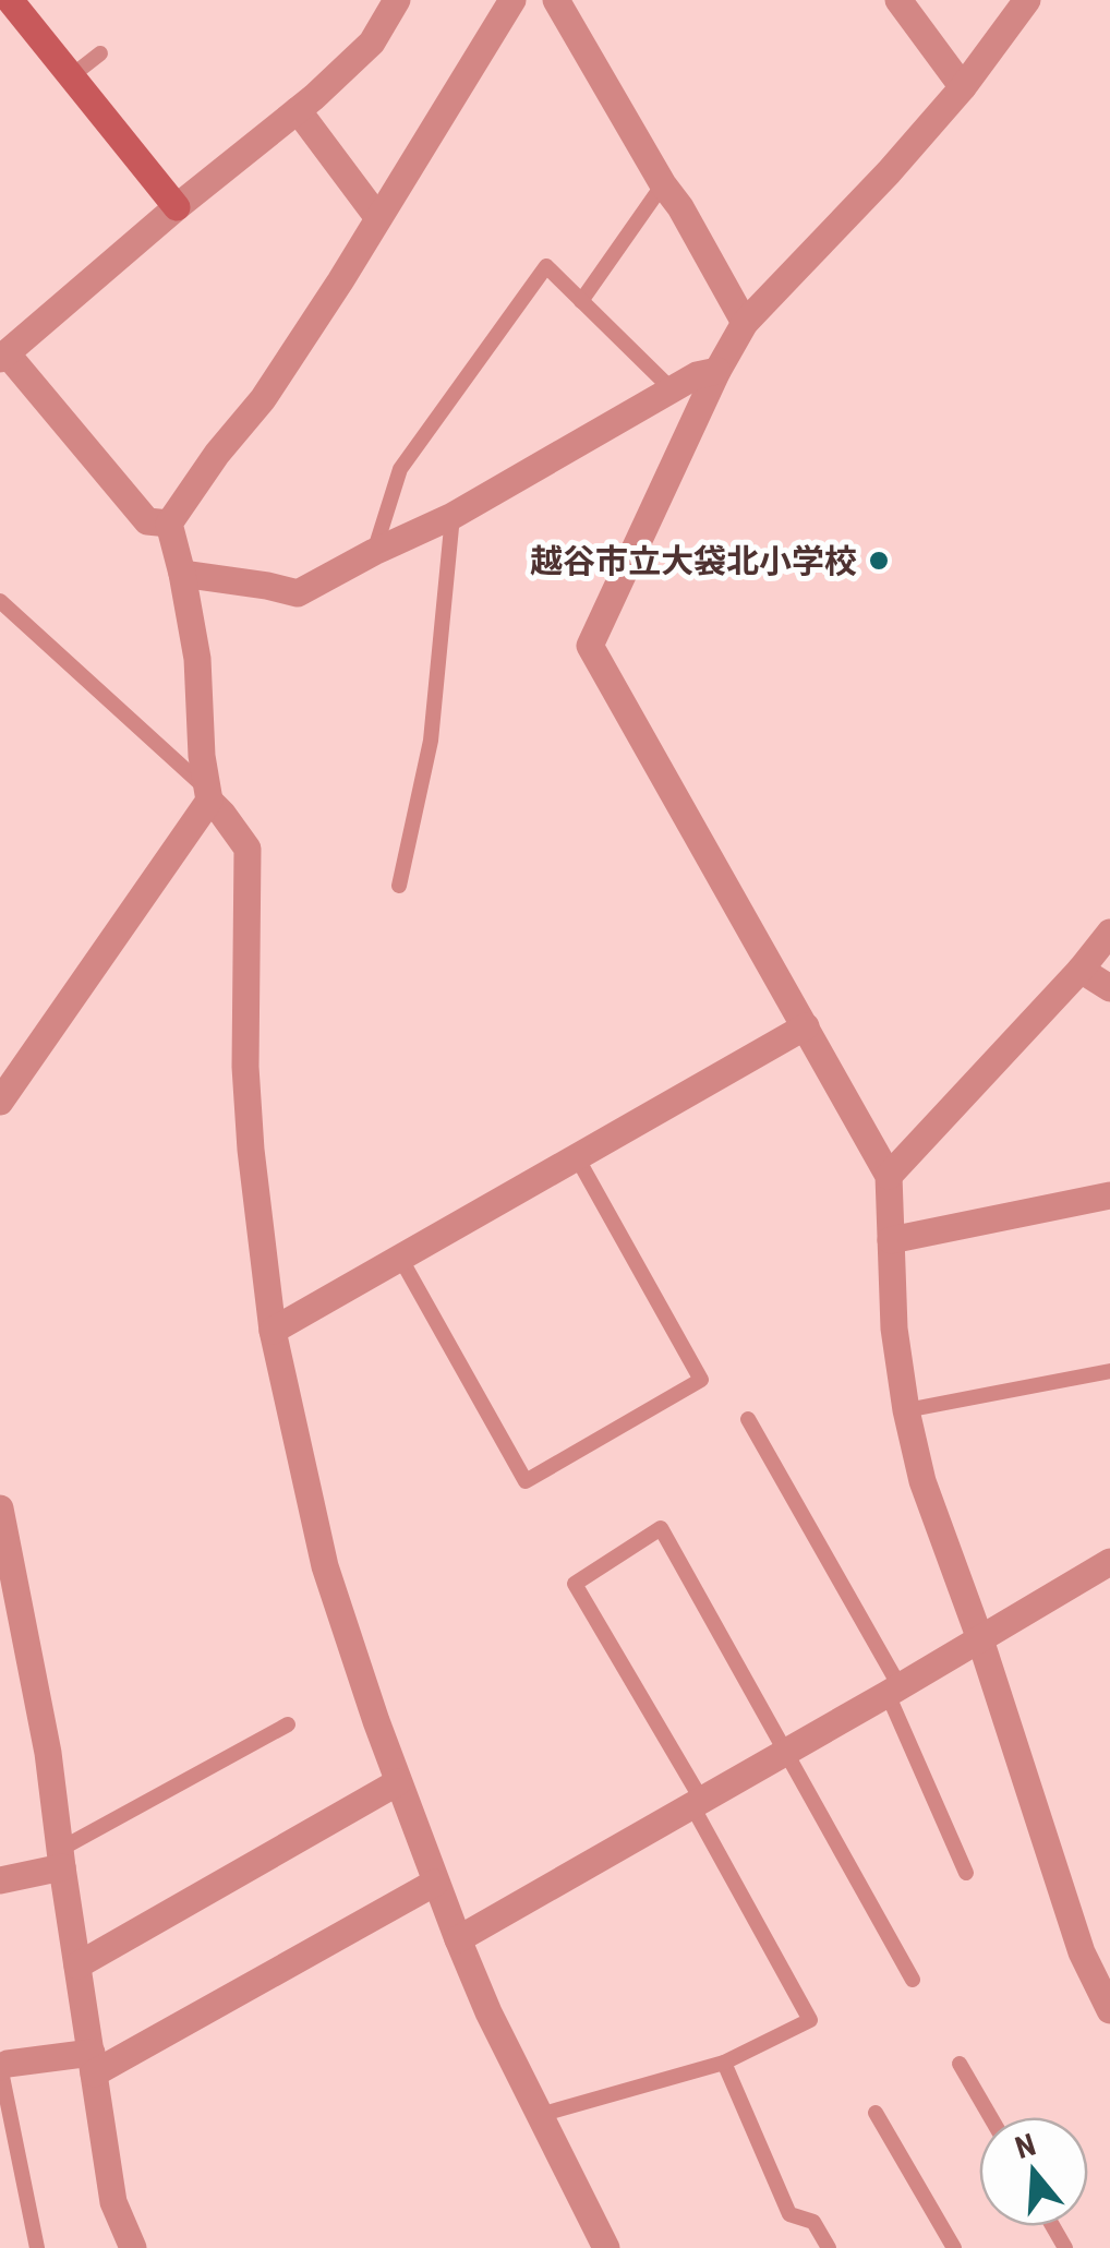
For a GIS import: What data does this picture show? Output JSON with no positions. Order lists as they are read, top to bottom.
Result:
{
  "places": ["越谷市立大袋北小学校"],
  "north": "top"
}
